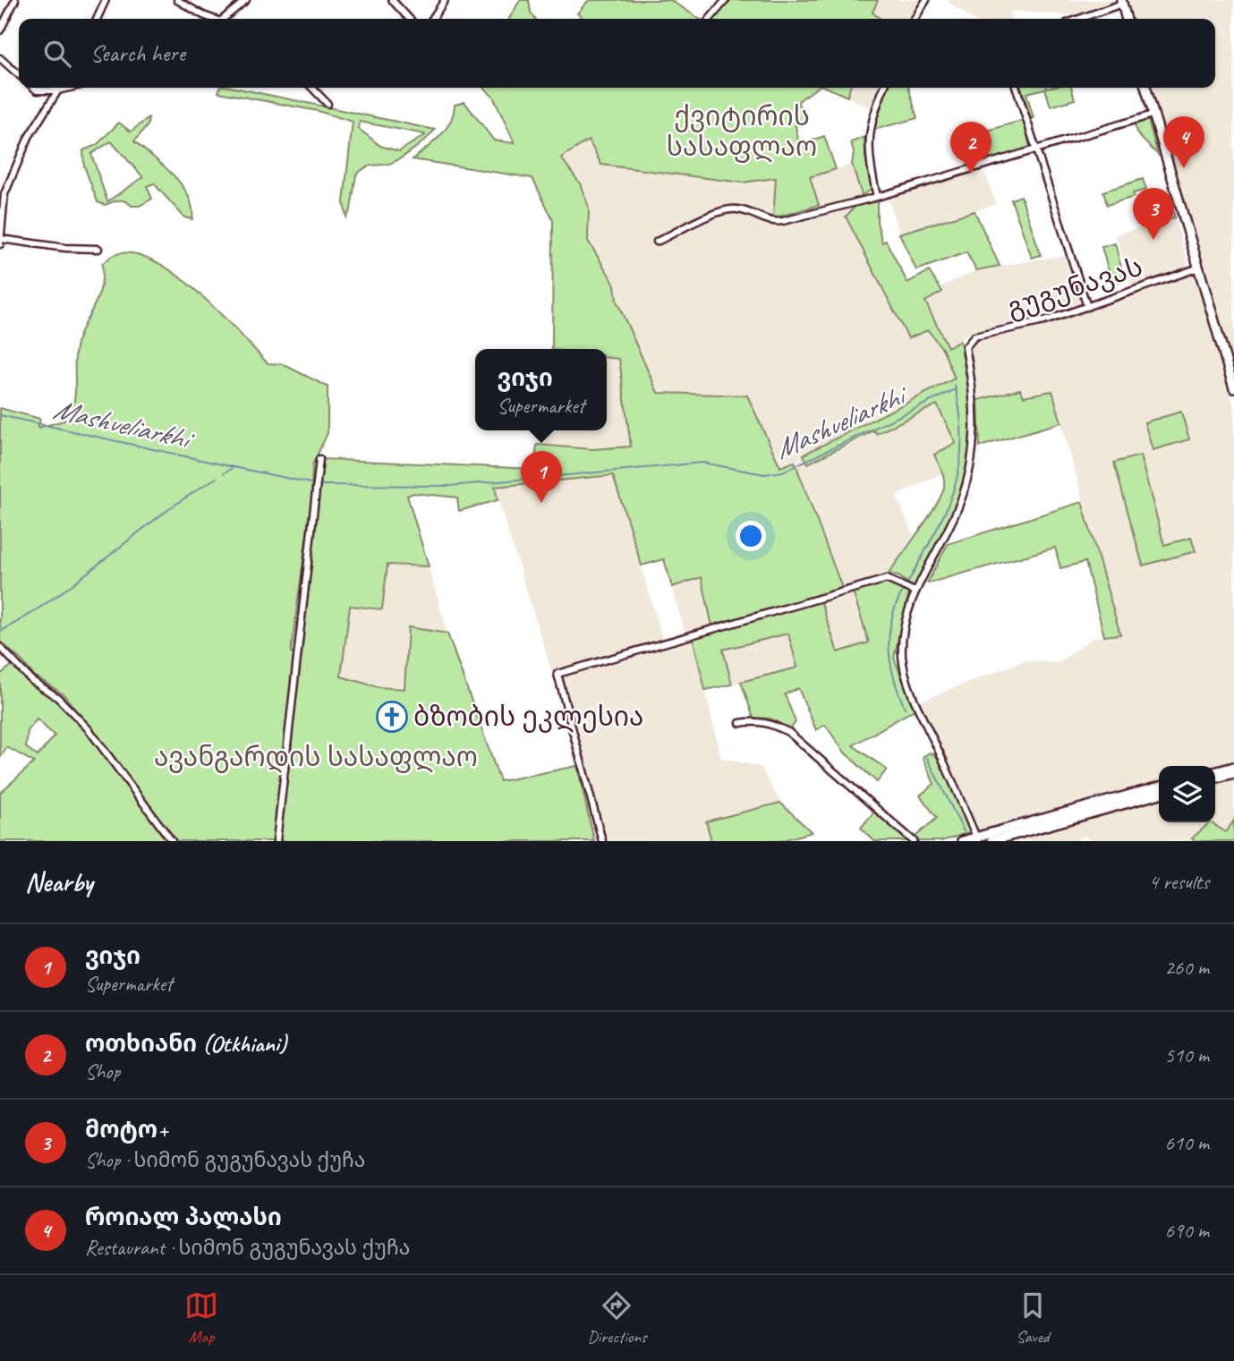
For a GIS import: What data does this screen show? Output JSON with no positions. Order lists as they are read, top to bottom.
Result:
{
  "streets": {
    "street": ["გუგუნავას"]
  },
  "water": ["Mashveliarkhi"],
  "parks": ["ქვიტირის სასაფლაო", "ავანგარდის სასაფლაო"],
  "places": {
    "church": ["ბზობის ეკლესია"]
  },
  "page": {
    "search": "Search here",
    "pins": [
      "4",
      "2",
      "3",
      "1"
    ],
    "popup": ["ვიჯი", "Supermarket"],
    "heading": ["Nearby", "4 results"],
    "list": [
      {
        "mark": "1",
        "name": "ვიჯი",
        "note": "Supermarket",
        "value": "260 m"
      },
      {
        "mark": "2",
        "name": "ოთხიანი (Otkhiani)",
        "note": "Shop",
        "value": "510 m"
      },
      {
        "mark": "3",
        "name": "მოტო+",
        "note": "Shop · სიმონ გუგუნავას ქუჩა",
        "value": "610 m"
      },
      {
        "mark": "4",
        "name": "როიალ პალასი",
        "note": "Restaurant · სიმონ გუგუნავას ქუჩა",
        "value": "690 m"
      }
    ],
    "nav": ["Map", "Directions", "Saved"]
  }
}
